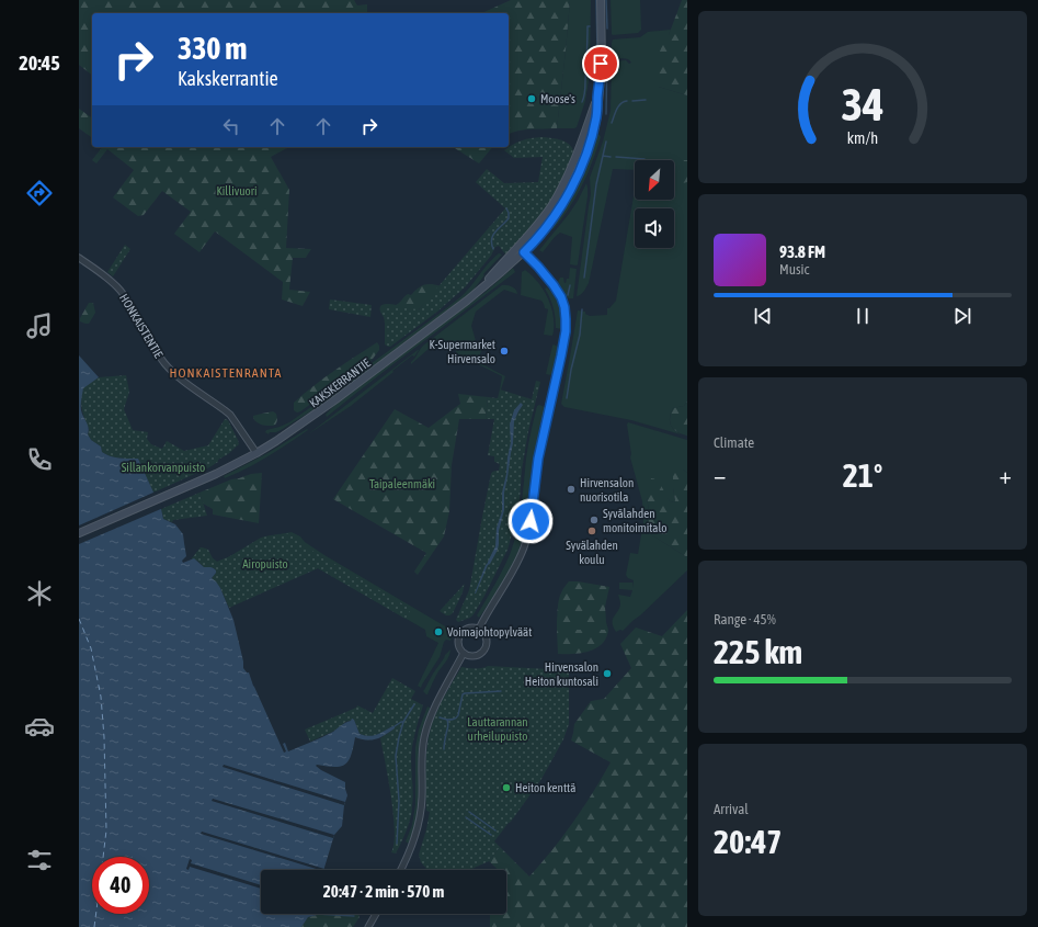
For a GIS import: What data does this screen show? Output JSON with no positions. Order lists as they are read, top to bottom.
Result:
{
  "streets": {
    "main road": ["KAKSKERRANTIE"],
    "street": ["HONKAISTENTIE"]
  },
  "crossings": [
    ["HONKAISTENTIE", "KAKSKERRANTIE"]
  ],
  "districts": ["HONKAISTENRANTA"],
  "parks": [
    "Killivuori",
    "Sillankorvanpuisto",
    "Taipaleenmäki",
    "Airopuisto",
    "Lauttarannan urheilupuisto"
  ],
  "places": [
    "Moose's",
    "K-Supermarket Hirvensalo",
    "Hirvensalon nuorisotila",
    "Syvälahden monitoimitalo",
    "Syvälahden koulu",
    "Voimajohtopylväät",
    "Hirvensalon Heiton kuntosali",
    "Heiton kenttä"
  ],
  "north": "bottom left",
  "page": {
    "tabs": "20:45",
    "turn": ["330 m", "Kakskerrantie"],
    "song": ["93.8 FM", "Music"],
    "tile": [
      "Climate",
      ["Range · 45%", "225 km"],
      ["Arrival", "20:47"]
    ],
    "heat": ["−", "21°", "+"],
    "limit": "40",
    "trip": "20:47 · 2 min · 570 m",
    "gauge": ["34", "km/h"]
  }
}
